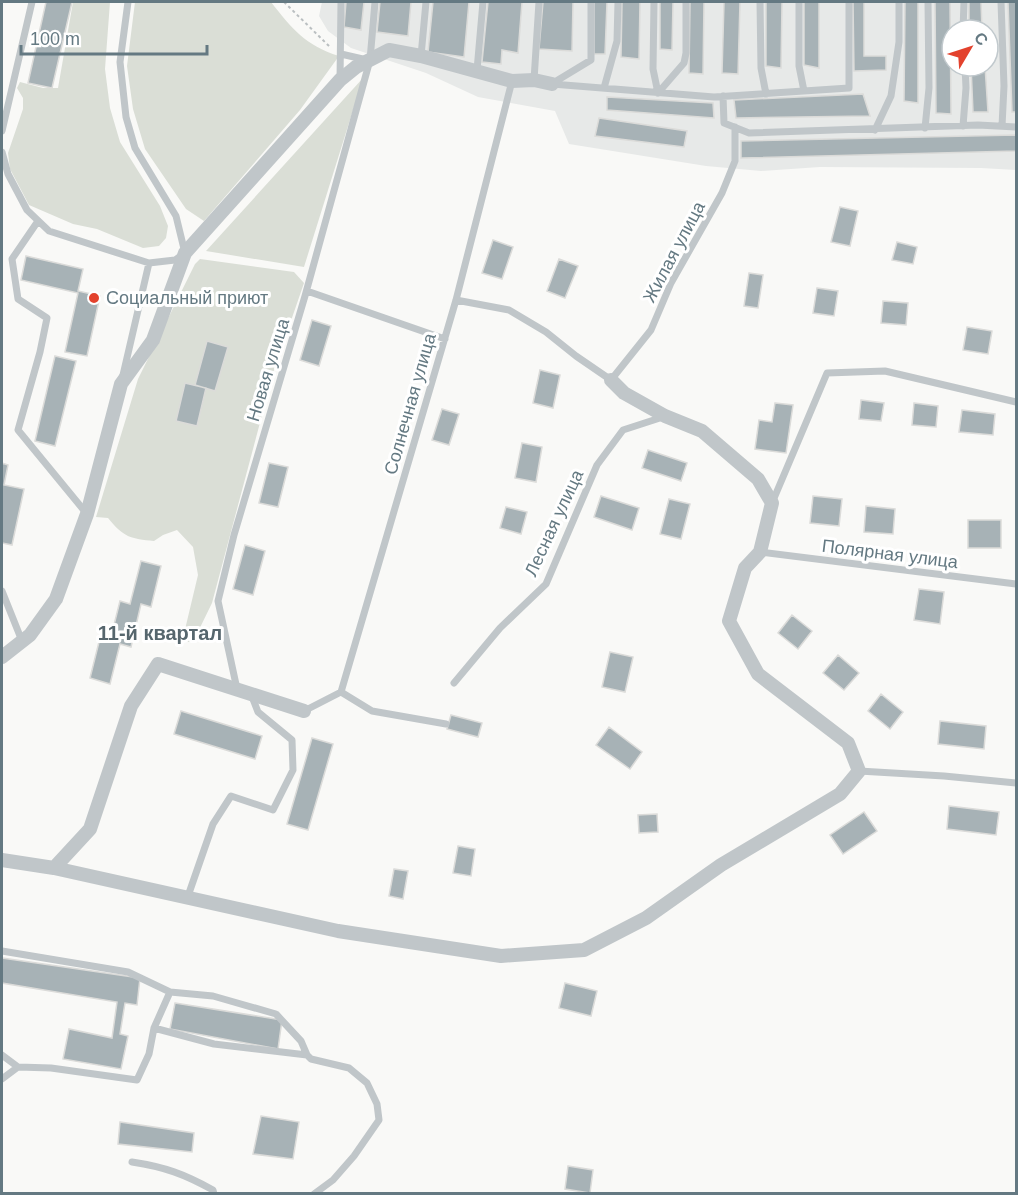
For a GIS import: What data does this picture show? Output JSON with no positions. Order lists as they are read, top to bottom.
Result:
{
  "streets": {
    "lane": [
      "Жилая улица",
      "Новая улица",
      "Солнечная улица",
      "Лесная улица",
      "Полярная улица"
    ]
  },
  "districts": ["11-й квартал"],
  "places": ["Социальный приют"],
  "scale_bar": "100 m",
  "north": "top right"
}
